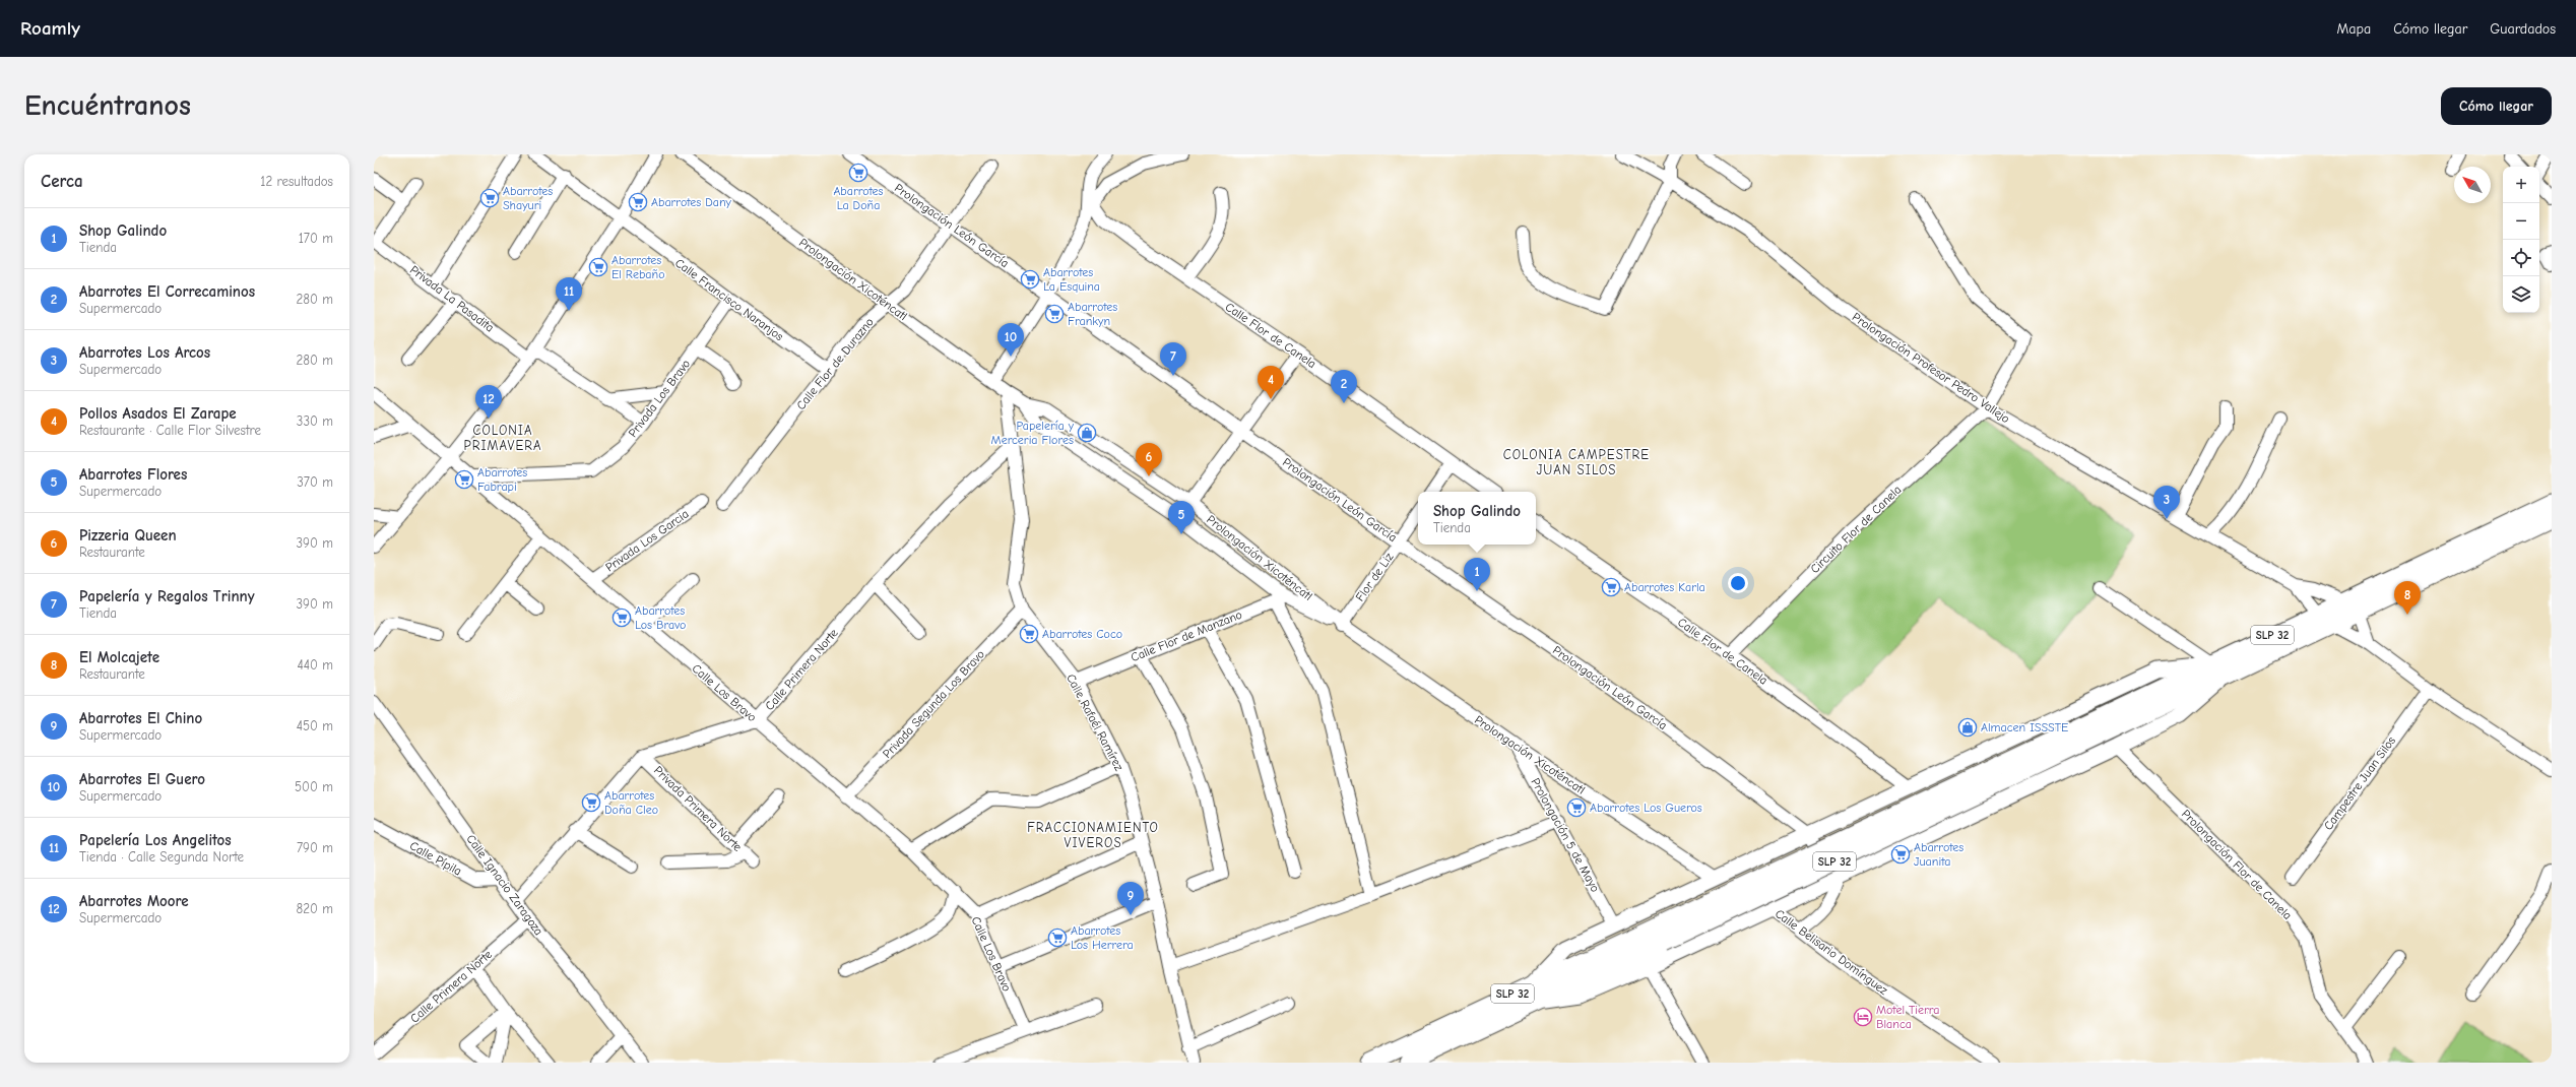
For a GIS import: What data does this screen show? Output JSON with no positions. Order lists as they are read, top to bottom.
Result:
{
  "streets": {
    "highway": ["SLP 32"],
    "street": [
      "Prolongación León García",
      "Prolongación Xicoténcatl",
      "Privada La Pasadita",
      "Calle Francisco Naranjos",
      "Calle Flor de Canela",
      "Calle Flor de Durazno",
      "Prolongación Profesor Pedro Vallejo",
      "Privada Los Bravo",
      "Circuito Flor de Canela",
      "Privada Los Garcia",
      "Flor de Liz",
      "Calle Flor de Manzano",
      "Calle Primera Norte",
      "Calle Los Bravo",
      "Privada Segunda Los Bravo",
      "Calle Rafaél Ramírez",
      "Campestre Juan Silos",
      "Privada Primera Norte",
      "Prolongación 5 de Mayo",
      "Calle Pípila",
      "Prolongación Flor de Canela",
      "Calle Ignacio Zaragoza",
      "Calle Belisario Domínguez"
    ]
  },
  "crossings": [
    ["Prolongación León García", "Calle Flor de Durazno"],
    ["Prolongación León García", "Flor de Liz"],
    ["Prolongación Xicoténcatl", "Calle Flor de Durazno"],
    ["Prolongación Xicoténcatl", "Flor de Liz"],
    ["Prolongación Xicoténcatl", "Calle Flor de Manzano"],
    ["Prolongación Xicoténcatl", "Calle Rafaél Ramírez"],
    ["Prolongación Xicoténcatl", "Prolongación 5 de Mayo"],
    ["Privada La Pasadita", "Privada Los Bravo"],
    ["Calle Francisco Naranjos", "Calle Flor de Durazno"],
    ["Calle Francisco Naranjos", "Privada Los Bravo"],
    ["Calle Flor de Canela", "Circuito Flor de Canela"],
    ["Prolongación Profesor Pedro Vallejo", "Circuito Flor de Canela"],
    ["Prolongación Profesor Pedro Vallejo", "SLP 32"],
    ["Privada Los Bravo", "Calle Los Bravo"],
    ["Privada Los Garcia", "Calle Los Bravo"],
    ["Calle Flor de Manzano", "Calle Rafaél Ramírez"],
    ["Calle Primera Norte", "Calle Los Bravo"],
    ["Calle Primera Norte", "Calle Rafaél Ramírez"],
    ["Calle Primera Norte", "Privada Primera Norte"],
    ["Calle Primera Norte", "Calle Ignacio Zaragoza"],
    ["Calle Los Bravo", "Privada Segunda Los Bravo"],
    ["Privada Segunda Los Bravo", "Calle Rafaél Ramírez"],
    ["Calle Pípila", "Calle Ignacio Zaragoza"]
  ],
  "districts": ["COLONIA PRIMAVERA", "COLONIA CAMPESTRE JUAN SILOS", "FRACCIONAMIENTO VIVEROS"],
  "places": {
    "supermarket": [
      "Abarrotes La Doña",
      "Abarrotes Shayuri",
      "Abarrotes Dany",
      "Abarrotes El Rebaño",
      "Abarrotes La Esquina",
      "Abarrotes Frankyn",
      "Abarrotes Fabrapi",
      "Abarrotes Karla",
      "Abarrotes Los Bravo",
      "Abarrotes Coco",
      "Abarrotes Doña Cleo",
      "Abarrotes Los Gueros",
      "Abarrotes Juanita",
      "Abarrotes Los Herrera"
    ],
    "shop": ["Papelería y Merceria Flores", "Almacen ISSSTE"],
    "hotel": ["Motel Tierra Blanca"]
  },
  "north": "top left",
  "page": {
    "header": "Roamly",
    "nav": ["Mapa", "Cómo llegar", "Guardados"],
    "buttons": "Cómo llegar",
    "title": "Encuéntranos",
    "heading": ["Cerca", "12 resultados"],
    "map_buttons": ["+", "−"],
    "list": [
      {
        "mark": "1",
        "name": "Shop Galindo",
        "note": "Tienda",
        "value": "170 m"
      },
      {
        "mark": "2",
        "name": "Abarrotes El Correcaminos",
        "note": "Supermercado",
        "value": "280 m"
      },
      {
        "mark": "3",
        "name": "Abarrotes Los Arcos",
        "note": "Supermercado",
        "value": "280 m"
      },
      {
        "mark": "4",
        "name": "Pollos Asados El Zarape",
        "note": "Restaurante · Calle Flor Silvestre",
        "value": "330 m"
      },
      {
        "mark": "5",
        "name": "Abarrotes Flores",
        "note": "Supermercado",
        "value": "370 m"
      },
      {
        "mark": "6",
        "name": "Pizzeria Queen",
        "note": "Restaurante",
        "value": "390 m"
      },
      {
        "mark": "7",
        "name": "Papelería y Regalos Trinny",
        "note": "Tienda",
        "value": "390 m"
      },
      {
        "mark": "8",
        "name": "El Molcajete",
        "note": "Restaurante",
        "value": "440 m"
      },
      {
        "mark": "9",
        "name": "Abarrotes El Chino",
        "note": "Supermercado",
        "value": "450 m"
      },
      {
        "mark": "10",
        "name": "Abarrotes El Guero",
        "note": "Supermercado",
        "value": "500 m"
      },
      {
        "mark": "11",
        "name": "Papelería Los Angelitos",
        "note": "Tienda · Calle Segunda Norte",
        "value": "790 m"
      },
      {
        "mark": "12",
        "name": "Abarrotes Moore",
        "note": "Supermercado",
        "value": "820 m"
      }
    ],
    "pins": [
      "11",
      "10",
      "7",
      "4",
      "2",
      "12",
      "6",
      "3",
      "5",
      "1",
      "8",
      "9"
    ],
    "popup": ["Shop Galindo", "Tienda"]
  }
}
